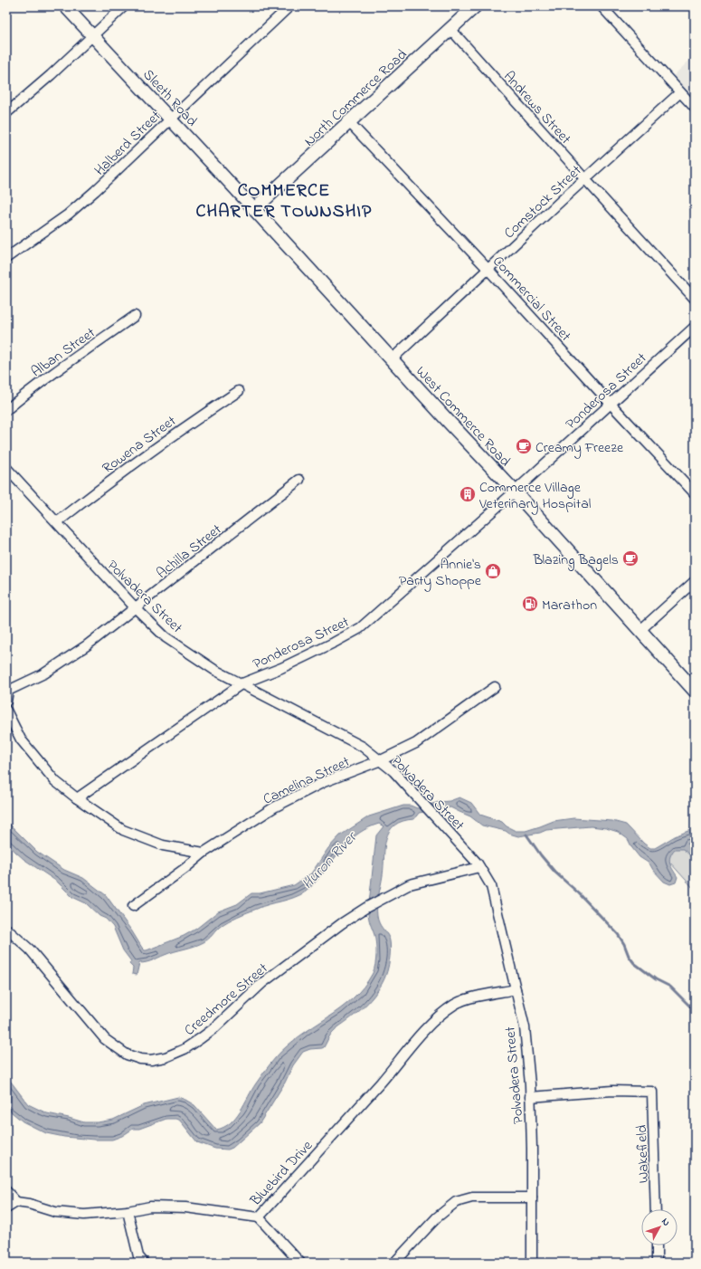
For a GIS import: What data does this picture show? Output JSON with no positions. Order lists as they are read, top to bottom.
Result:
{
  "streets": {
    "main road": ["North Commerce Road", "West Commerce Road"],
    "street": [
      "Sleeth Road",
      "Andrews Street",
      "Halberd Street",
      "Comstock Street",
      "Commercial Street",
      "Alban Street",
      "Ponderosa Street",
      "Rowena Street",
      "Achilla Street",
      "Polvadera Street",
      "Camelina Street",
      "Creedmore Street",
      "Wakefield",
      "Bluebird Drive"
    ]
  },
  "crossings": [
    ["Sleeth Road", "North Commerce Road"],
    ["Sleeth Road", "Halberd Street"],
    ["Sleeth Road", "West Commerce Road"],
    ["North Commerce Road", "Andrews Street"],
    ["North Commerce Road", "Commercial Street"],
    ["North Commerce Road", "West Commerce Road"],
    ["Andrews Street", "Comstock Street"],
    ["Comstock Street", "Commercial Street"],
    ["Comstock Street", "West Commerce Road"],
    ["Commercial Street", "Ponderosa Street"],
    ["Ponderosa Street", "West Commerce Road"],
    ["Ponderosa Street", "Polvadera Street"],
    ["Rowena Street", "Polvadera Street"],
    ["Achilla Street", "Polvadera Street"],
    ["Polvadera Street", "Camelina Street"],
    ["Polvadera Street", "Creedmore Street"],
    ["Polvadera Street", "Wakefield"],
    ["Polvadera Street", "Bluebird Drive"]
  ],
  "districts": ["COMMERCE CHARTER TOWNSHIP"],
  "water": ["Huron River"],
  "places": {
    "cafe": ["Creamy Freeze", "Blazing Bagels"],
    "building": ["Commerce Village Veterinary Hospital"],
    "shop": ["Annie's Party Shoppe"],
    "fuel station": ["Marathon"]
  },
  "north": "top right"
}
